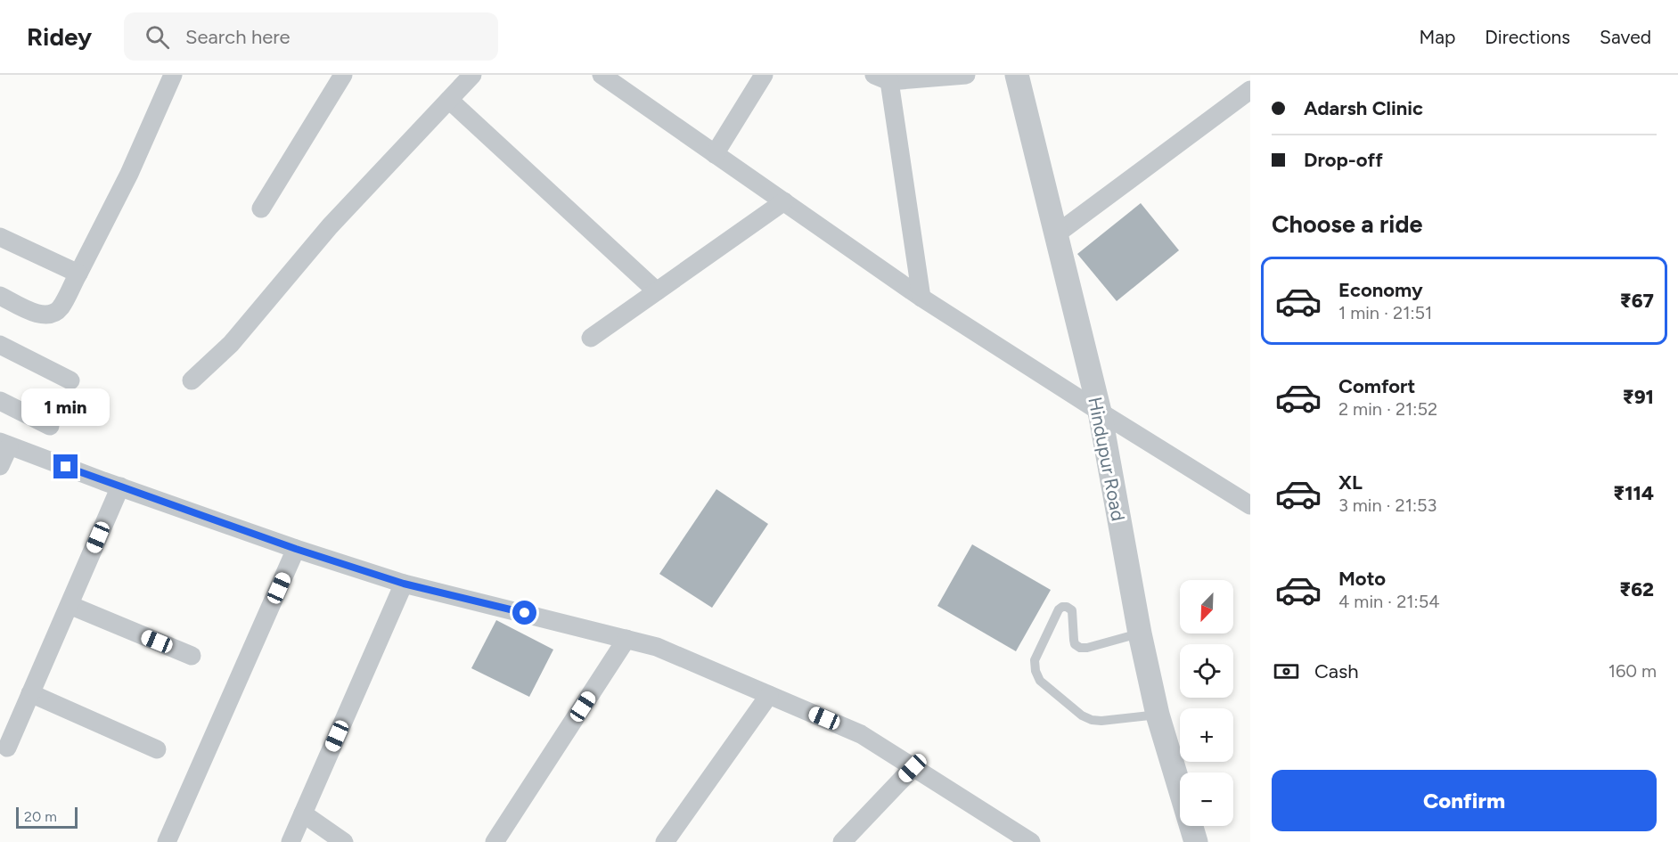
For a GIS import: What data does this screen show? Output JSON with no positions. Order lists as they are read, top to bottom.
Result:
{
  "streets": {
    "street": ["Hindupur Road"]
  },
  "scale_bar": "20 m",
  "north": "bottom left",
  "page": {
    "header": "Ridey",
    "search": "Search here",
    "nav": ["Map", "Directions", "Saved"],
    "banner": ["Adarsh Clinic", "Drop-off"],
    "heading": "Choose a ride",
    "list": [
      {
        "name": "Economy",
        "note": "1 min · 21:51",
        "value": "₹67"
      },
      {
        "name": "Comfort",
        "note": "2 min · 21:52",
        "value": "₹91"
      },
      {
        "name": "XL",
        "note": "3 min · 21:53",
        "value": "₹114"
      },
      {
        "name": "Moto",
        "note": "4 min · 21:54",
        "value": "₹62"
      }
    ],
    "bubble": "1 min",
    "map_buttons": ["+", "−"],
    "pay": ["Cash", "160 m"],
    "buttons": "Confirm",
    "scale": "20 m"
  }
}
